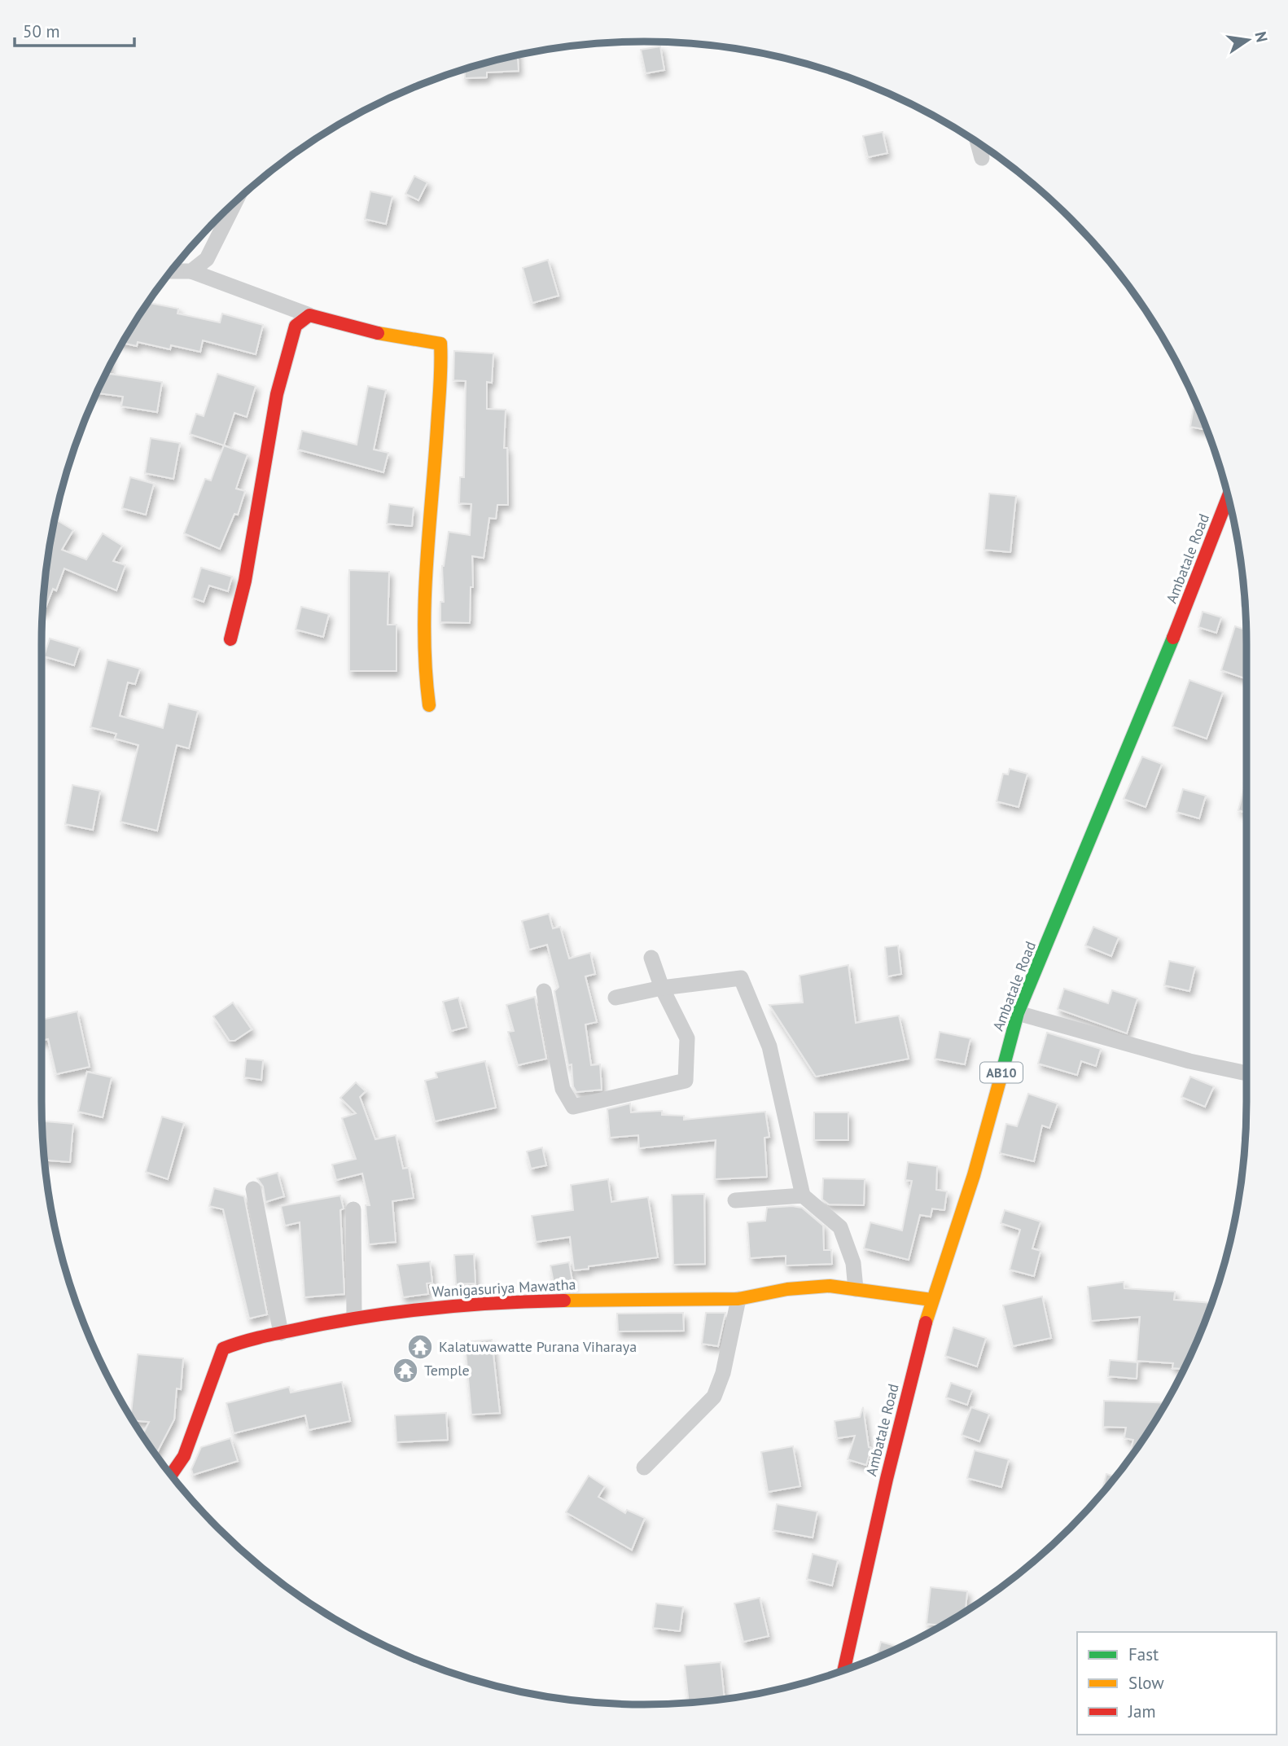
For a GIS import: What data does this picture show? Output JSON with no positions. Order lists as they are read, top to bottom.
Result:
{
  "streets": {
    "street": ["Ambatale Road", "AB10", "Wanigasuriya Mawatha"]
  },
  "crossings": [
    ["Ambatale Road", "Wanigasuriya Mawatha"]
  ],
  "places": {
    "temple": ["Kalatuwawatte Purana Viharaya", "Temple"]
  },
  "legend": ["Fast", "Slow", "Jam"],
  "scale_bar": "50 m",
  "north": "right"
}
